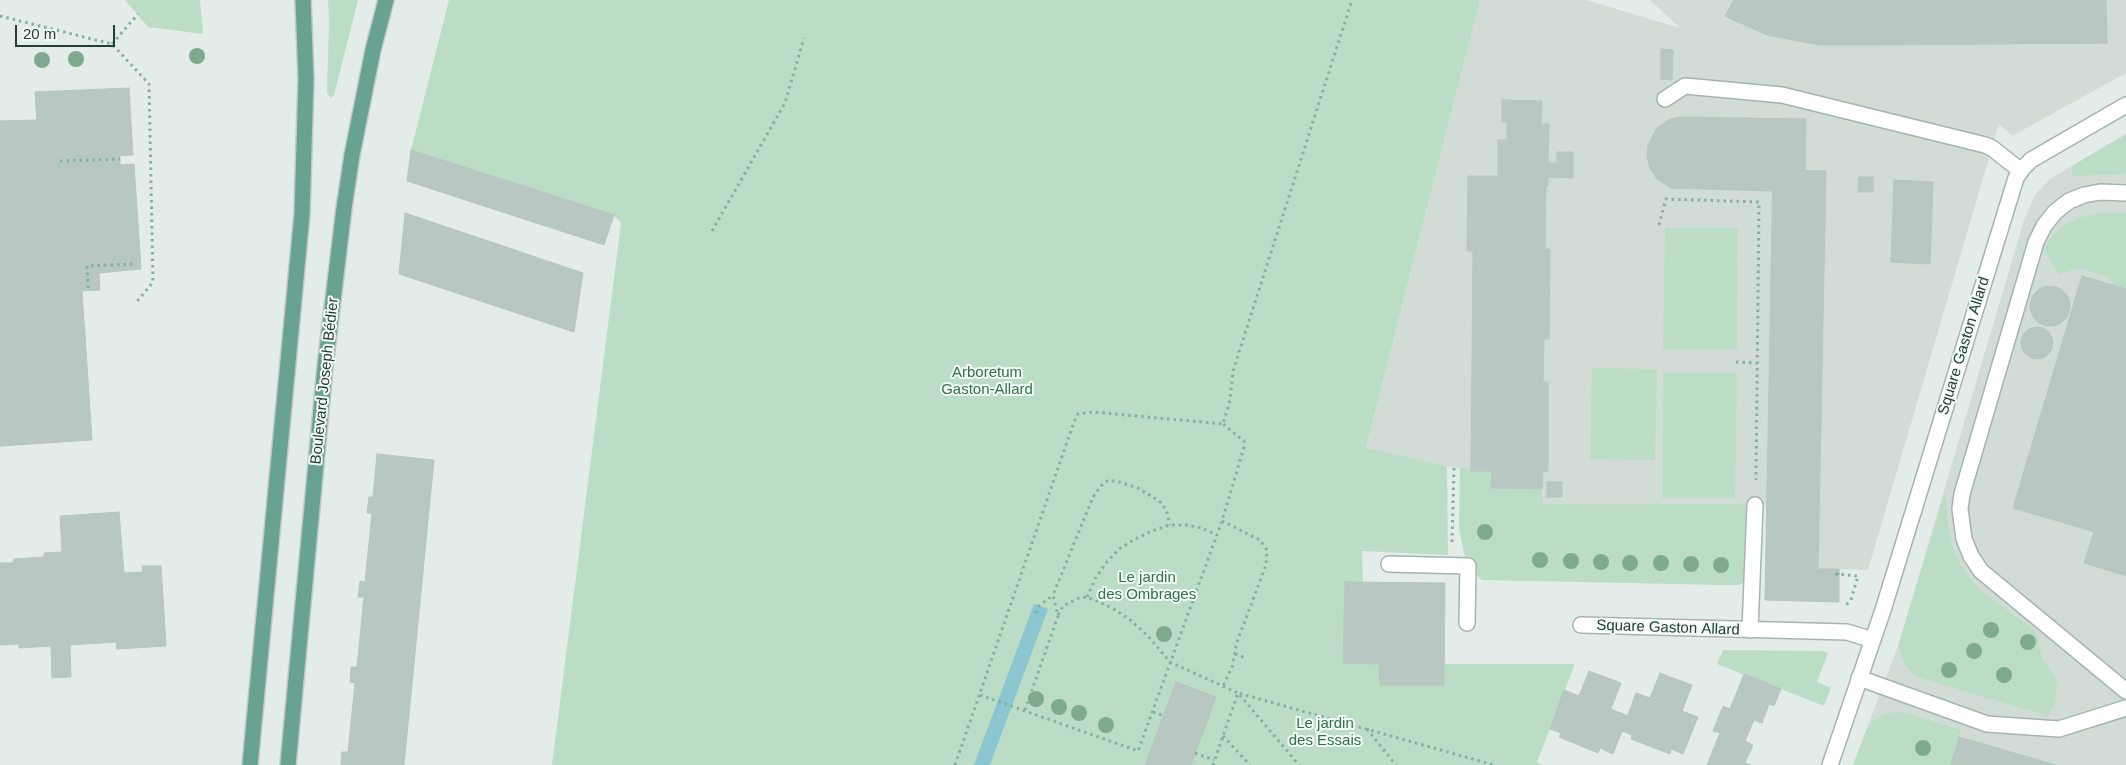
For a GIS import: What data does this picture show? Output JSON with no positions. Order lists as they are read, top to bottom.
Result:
{
  "streets": {
    "main road": ["Boulevard Joseph Bédier"],
    "street": ["Square Gaston Allard"]
  },
  "parks": ["Arboretum Gaston-Allard", "Le jardin des Ombrages", "Le jardin des Essais"],
  "scale_bar": "20 m"
}
